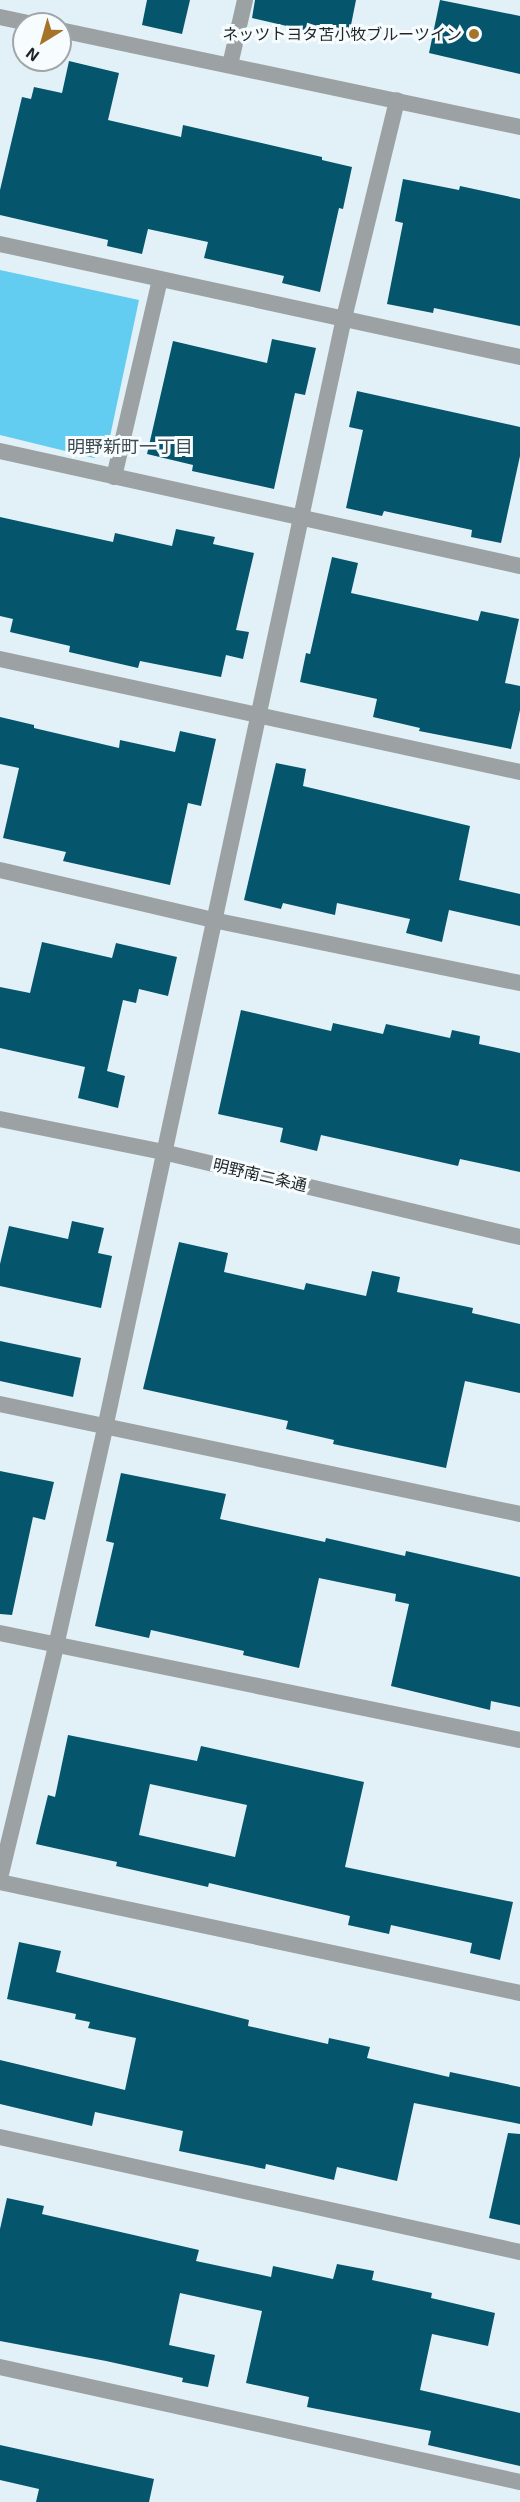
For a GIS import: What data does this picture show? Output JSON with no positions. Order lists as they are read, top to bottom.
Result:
{
  "streets": {
    "street": ["明野南二条通"]
  },
  "districts": ["明野新町一丁目"],
  "places": ["ネッツトヨタ苫小牧ブルーツイン"],
  "north": "bottom left"
}
